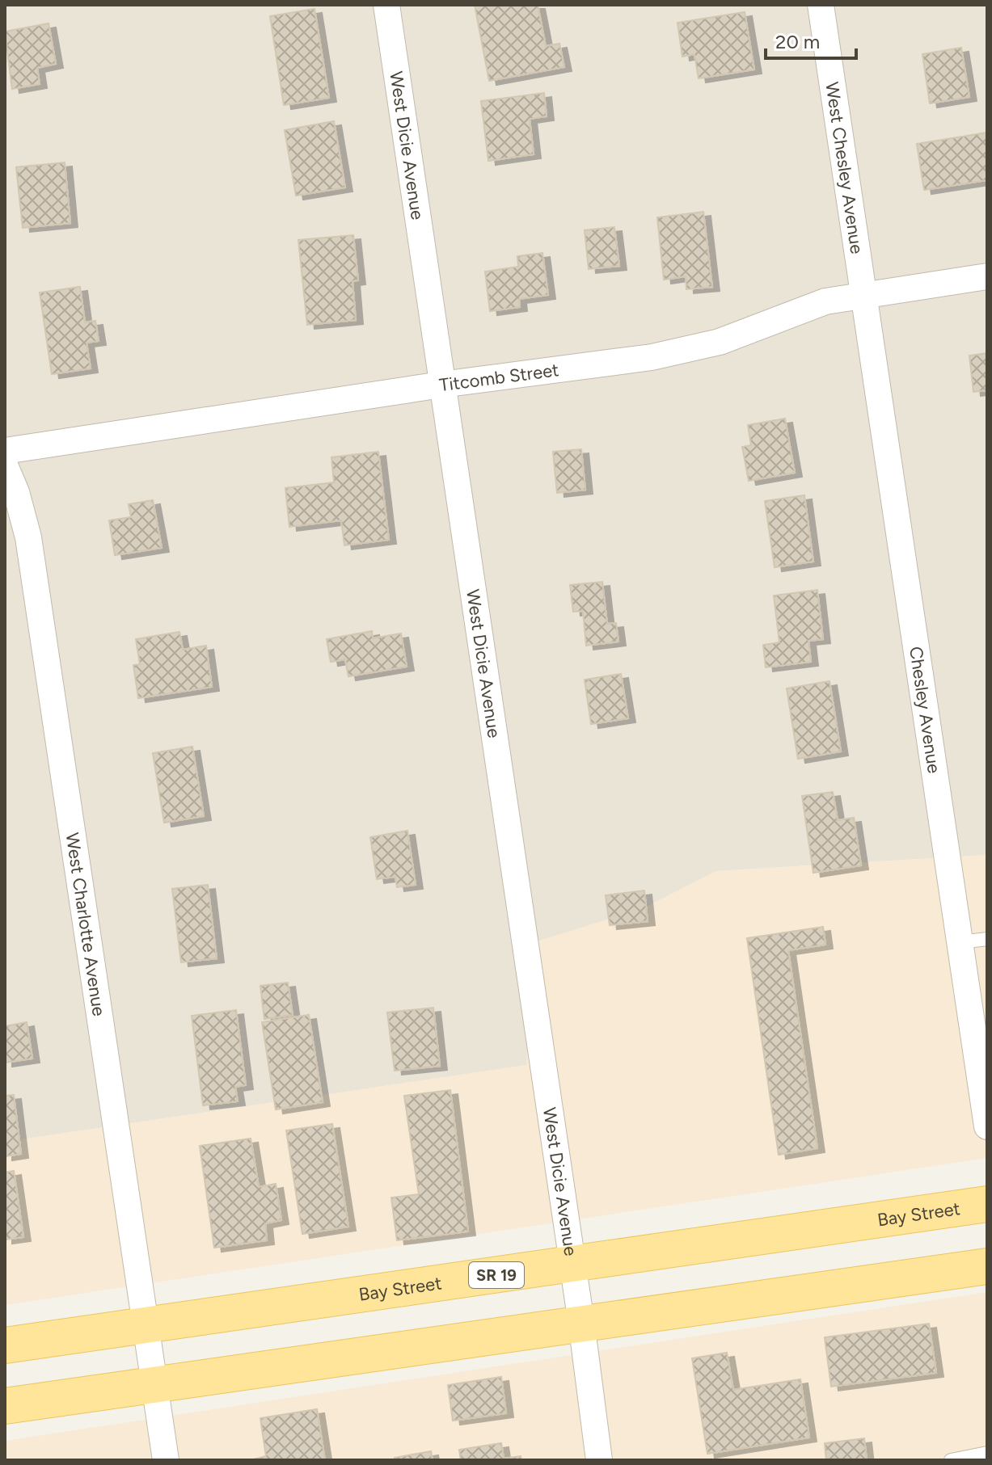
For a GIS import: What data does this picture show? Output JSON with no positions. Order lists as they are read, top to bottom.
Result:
{
  "streets": {
    "main road": ["Bay Street", "SR 19"],
    "street": [
      "West Dicie Avenue",
      "West Chesley Avenue",
      "Titcomb Street",
      "Chesley Avenue",
      "West Charlotte Avenue"
    ]
  },
  "crossings": [
    ["West Dicie Avenue", "Titcomb Street"],
    ["West Dicie Avenue", "Bay Street"],
    ["West Chesley Avenue", "Titcomb Street"],
    ["West Chesley Avenue", "Chesley Avenue"],
    ["Titcomb Street", "Chesley Avenue"],
    ["West Charlotte Avenue", "Bay Street"]
  ],
  "scale_bar": "20 m"
}
